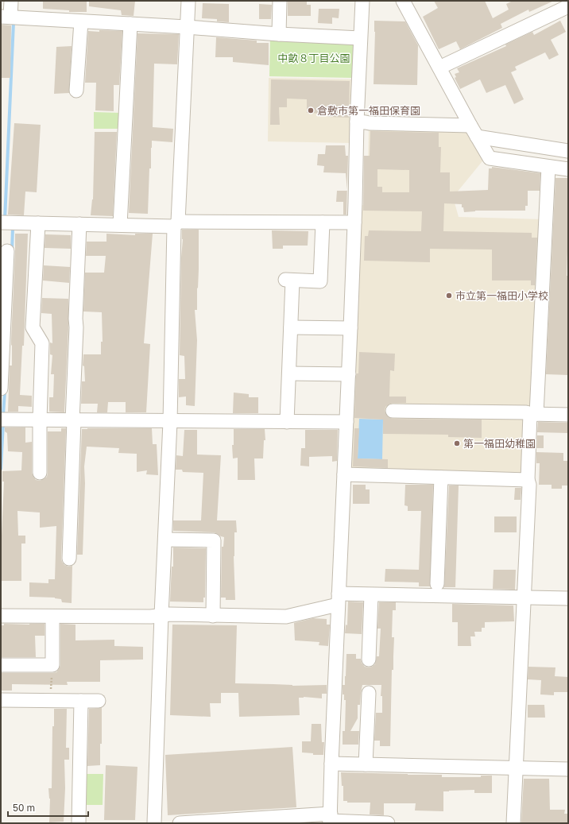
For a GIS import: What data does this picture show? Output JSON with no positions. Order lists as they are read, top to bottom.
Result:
{
  "parks": ["中畝８丁目公園"],
  "places": ["倉敷市第一福田保育園", "市立第一福田小学校", "第一福田幼稚園"],
  "scale_bar": "50 m"
}
